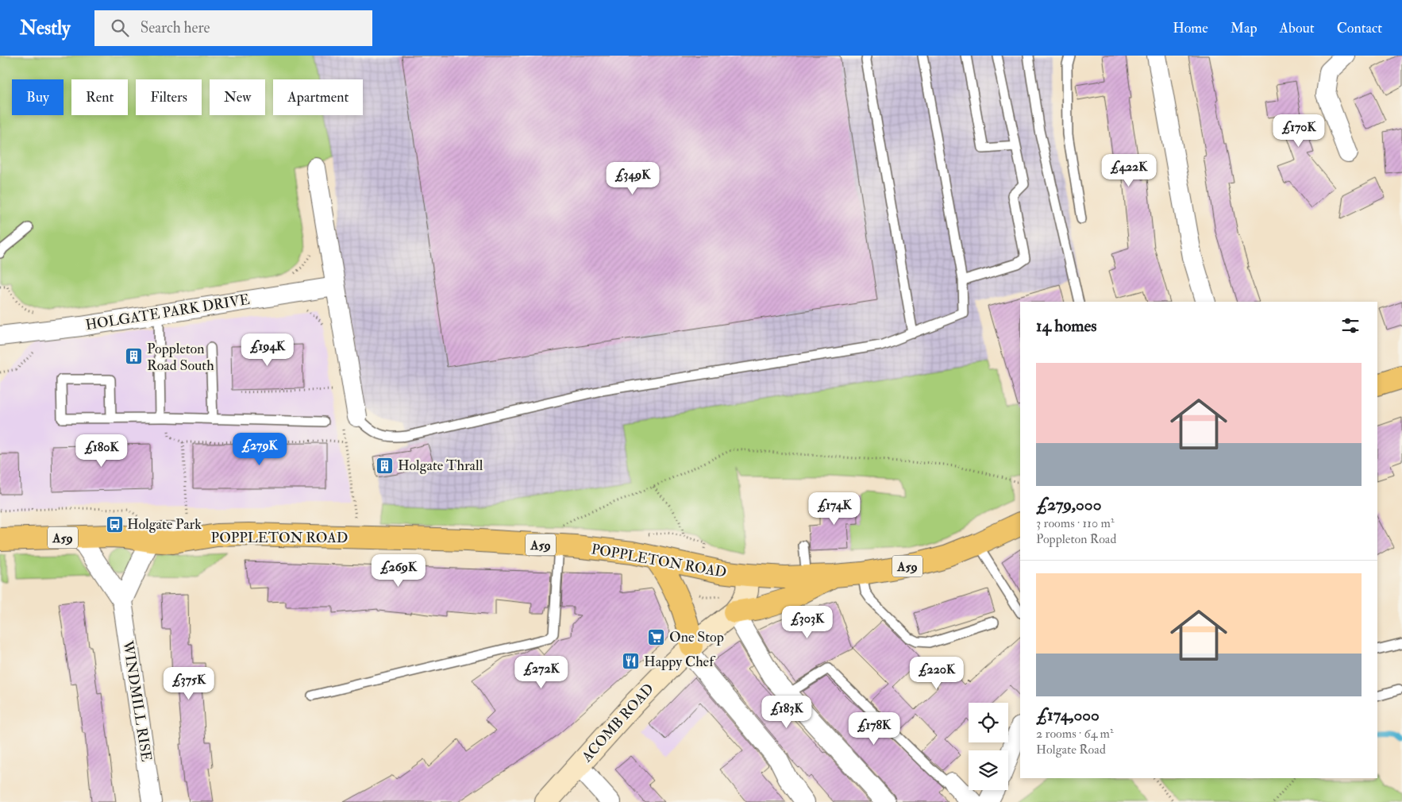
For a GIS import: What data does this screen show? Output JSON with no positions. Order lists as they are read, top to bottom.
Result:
{
  "streets": {
    "main road": ["A59", "POPPLETON ROAD", "ACOMB ROAD"],
    "street": ["HOLGATE PARK DRIVE", "WINDMILL RISE"]
  },
  "crossings": [
    ["A59", "POPPLETON ROAD"],
    ["A59", "ACOMB ROAD"],
    ["POPPLETON ROAD", "WINDMILL RISE"],
    ["POPPLETON ROAD", "ACOMB ROAD"]
  ],
  "places": {
    "building": ["Poppleton Road South", "Holgate Thrall"],
    "bus stop": ["Holgate Park"],
    "supermarket": ["One Stop"],
    "restaurant": ["Happy Chef"]
  },
  "page": {
    "header": "Nestly",
    "search": "Search here",
    "nav": [
      "Home",
      "Map",
      "About",
      "Contact"
    ],
    "chip": [
      "Buy",
      "Rent",
      "Filters",
      "New",
      "Apartment"
    ],
    "price": [
      "£170K",
      "£422K",
      "£349K",
      "£194K",
      "£279K",
      "£180K",
      "£174K",
      "£269K",
      "£303K",
      "£272K",
      "£220K",
      "£375K",
      "£183K",
      "£178K"
    ],
    "heading": "14 homes",
    "list": [
      {
        "name": "£279,000",
        "note": "3 rooms · 110 m² · Poppleton Road"
      },
      {
        "name": "£174,000",
        "note": "2 rooms · 64 m² · Holgate Road"
      }
    ]
  }
}
